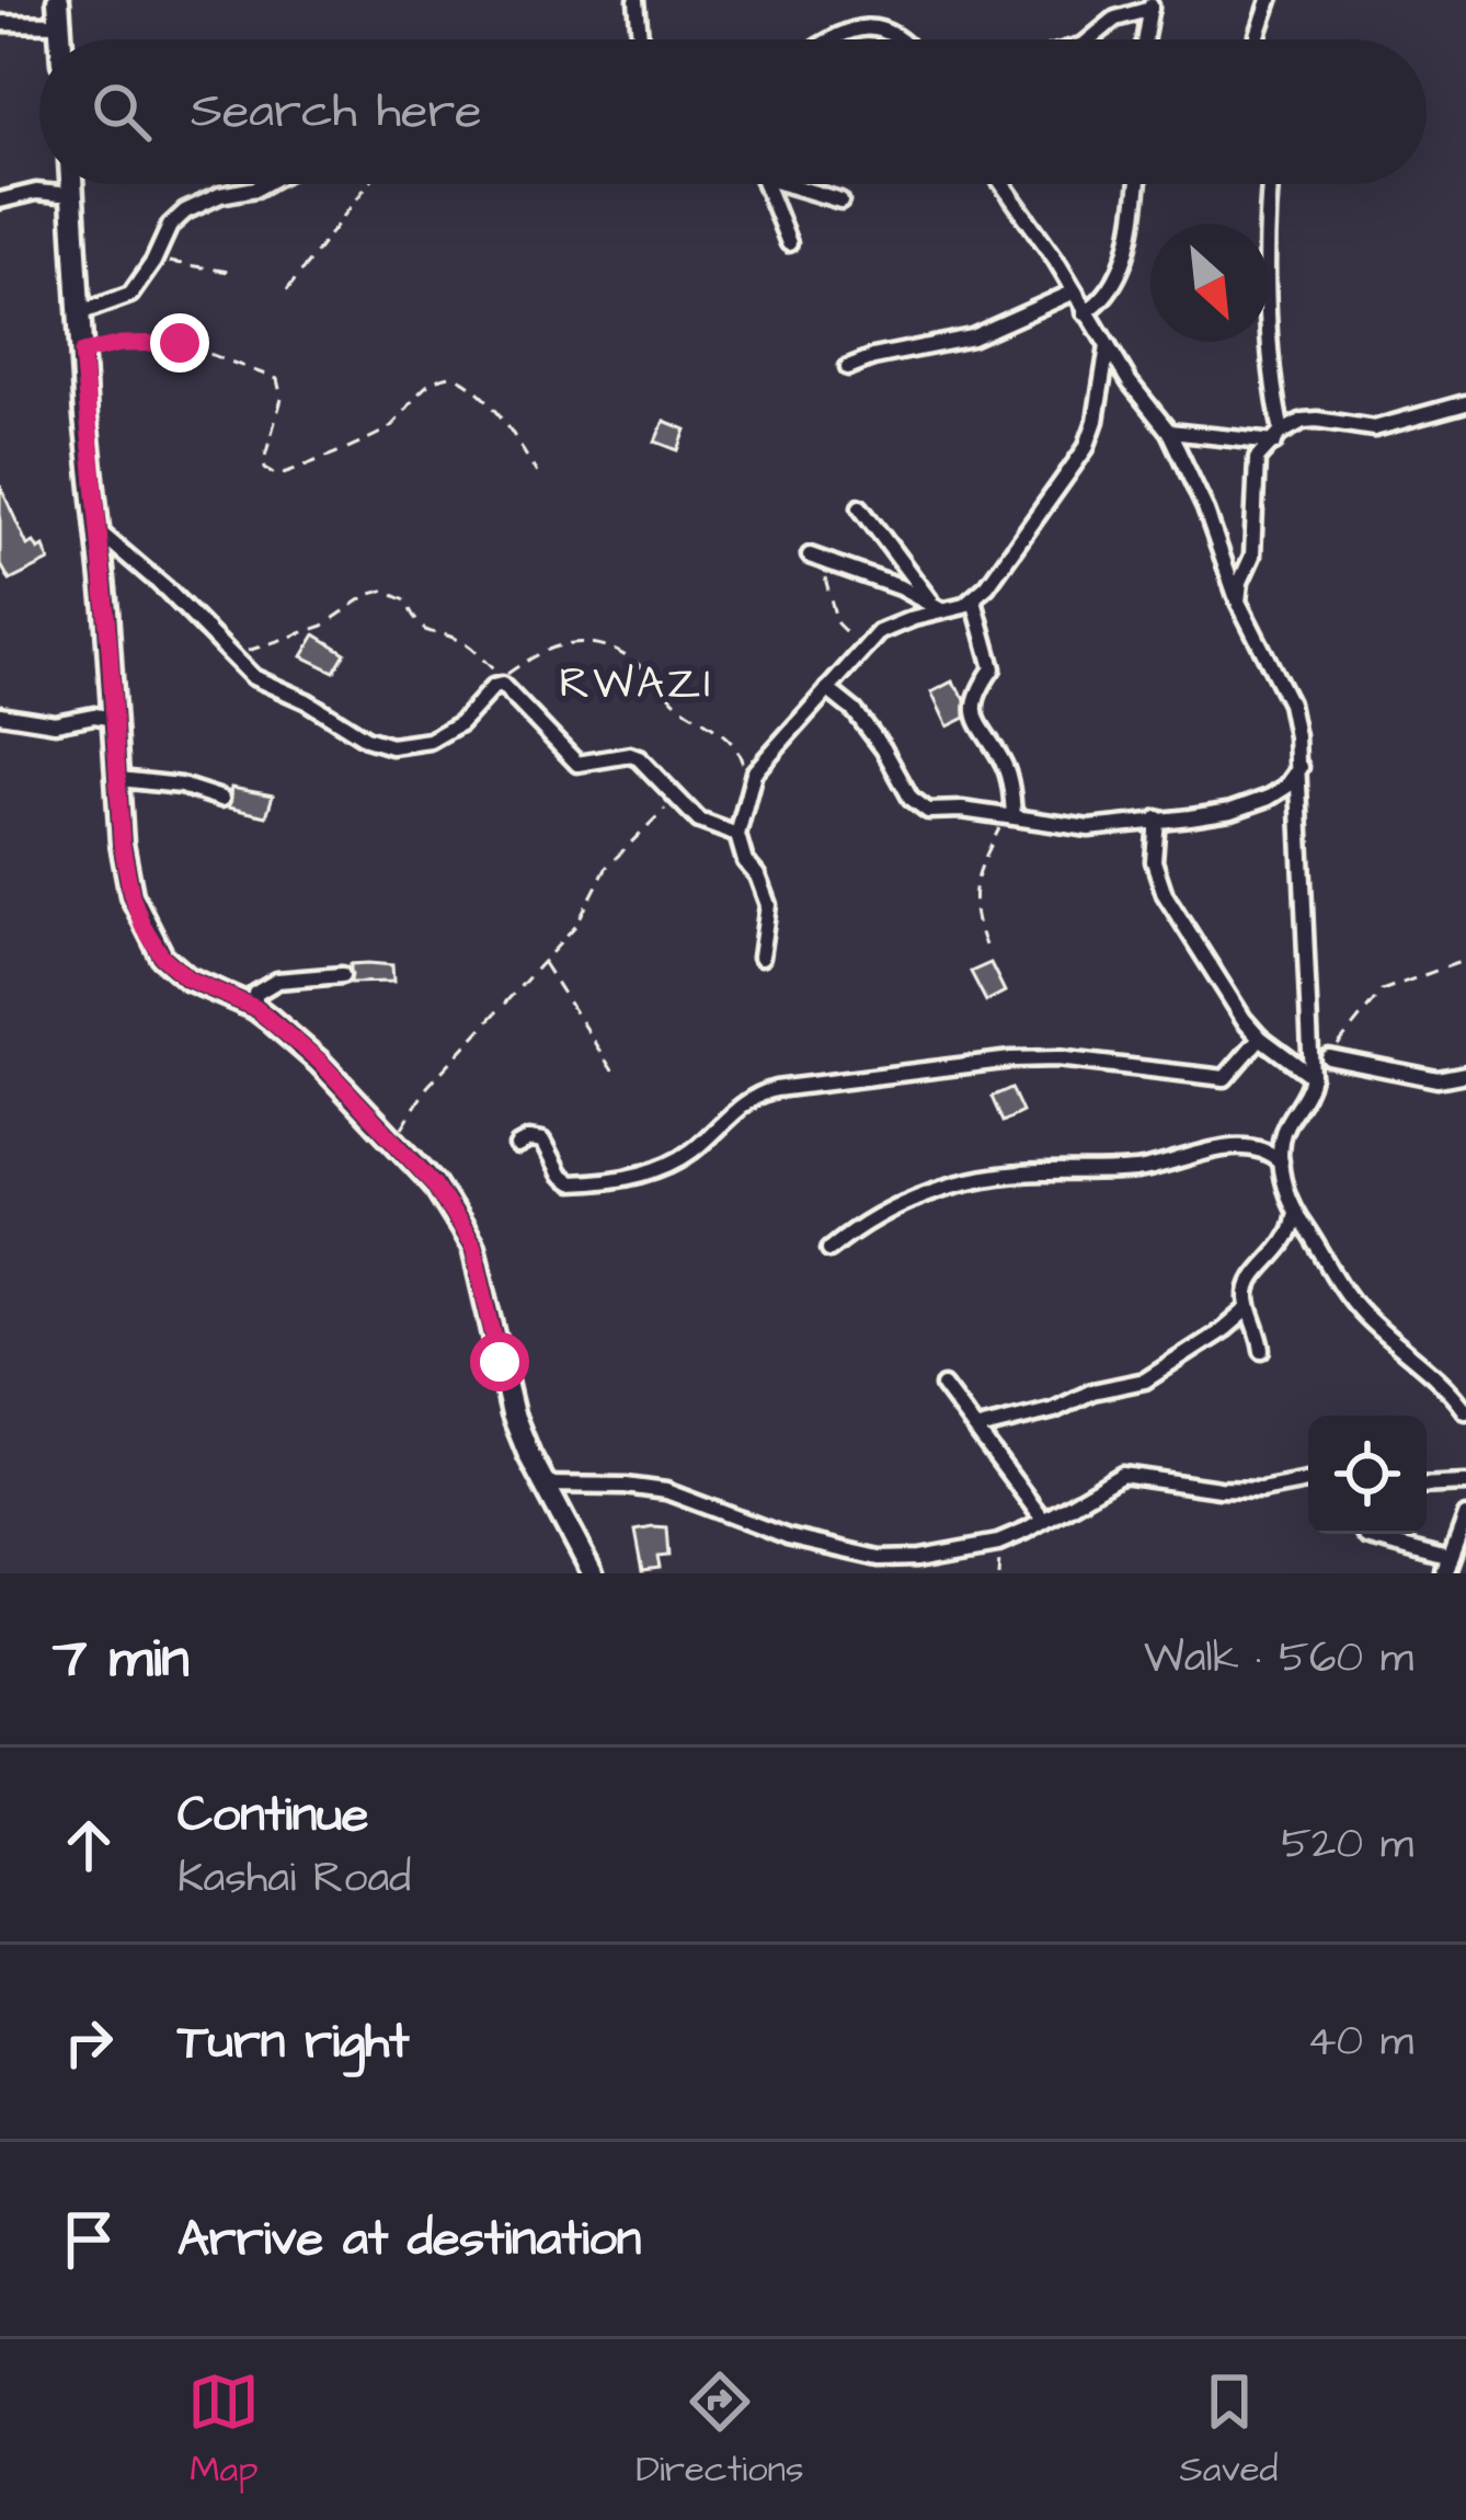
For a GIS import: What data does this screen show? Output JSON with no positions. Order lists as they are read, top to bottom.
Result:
{
  "districts": ["RWAZI"],
  "north": "bottom right",
  "page": {
    "search": "Search here",
    "heading": ["7 min", "Walk · 560 m"],
    "list": [
      ["Continue", "Kashai Road", "520 m"],
      ["Turn right", "40 m"],
      "Arrive at destination"
    ],
    "nav": ["Map", "Directions", "Saved"]
  }
}
